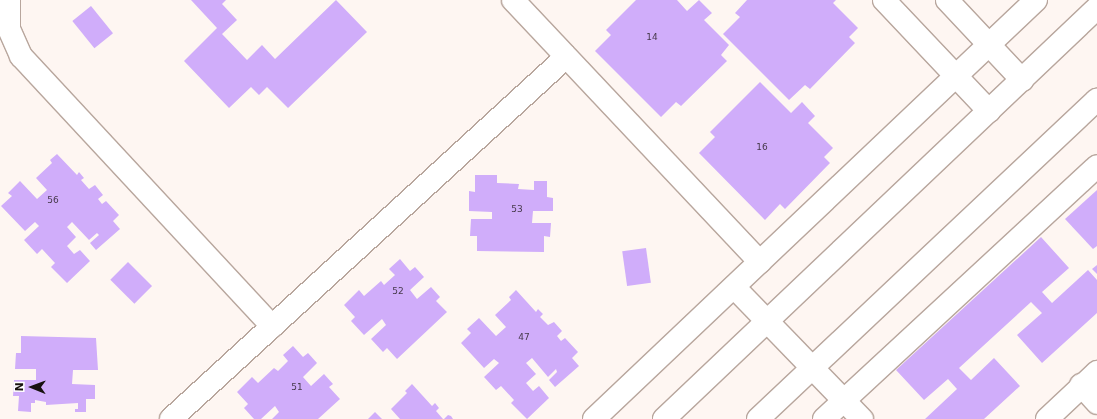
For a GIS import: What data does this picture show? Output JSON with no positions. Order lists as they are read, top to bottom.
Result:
{
  "house_numbers": [
    "14",
    "16",
    "56",
    "53",
    "52",
    "47",
    "51"
  ],
  "north": "left"
}
